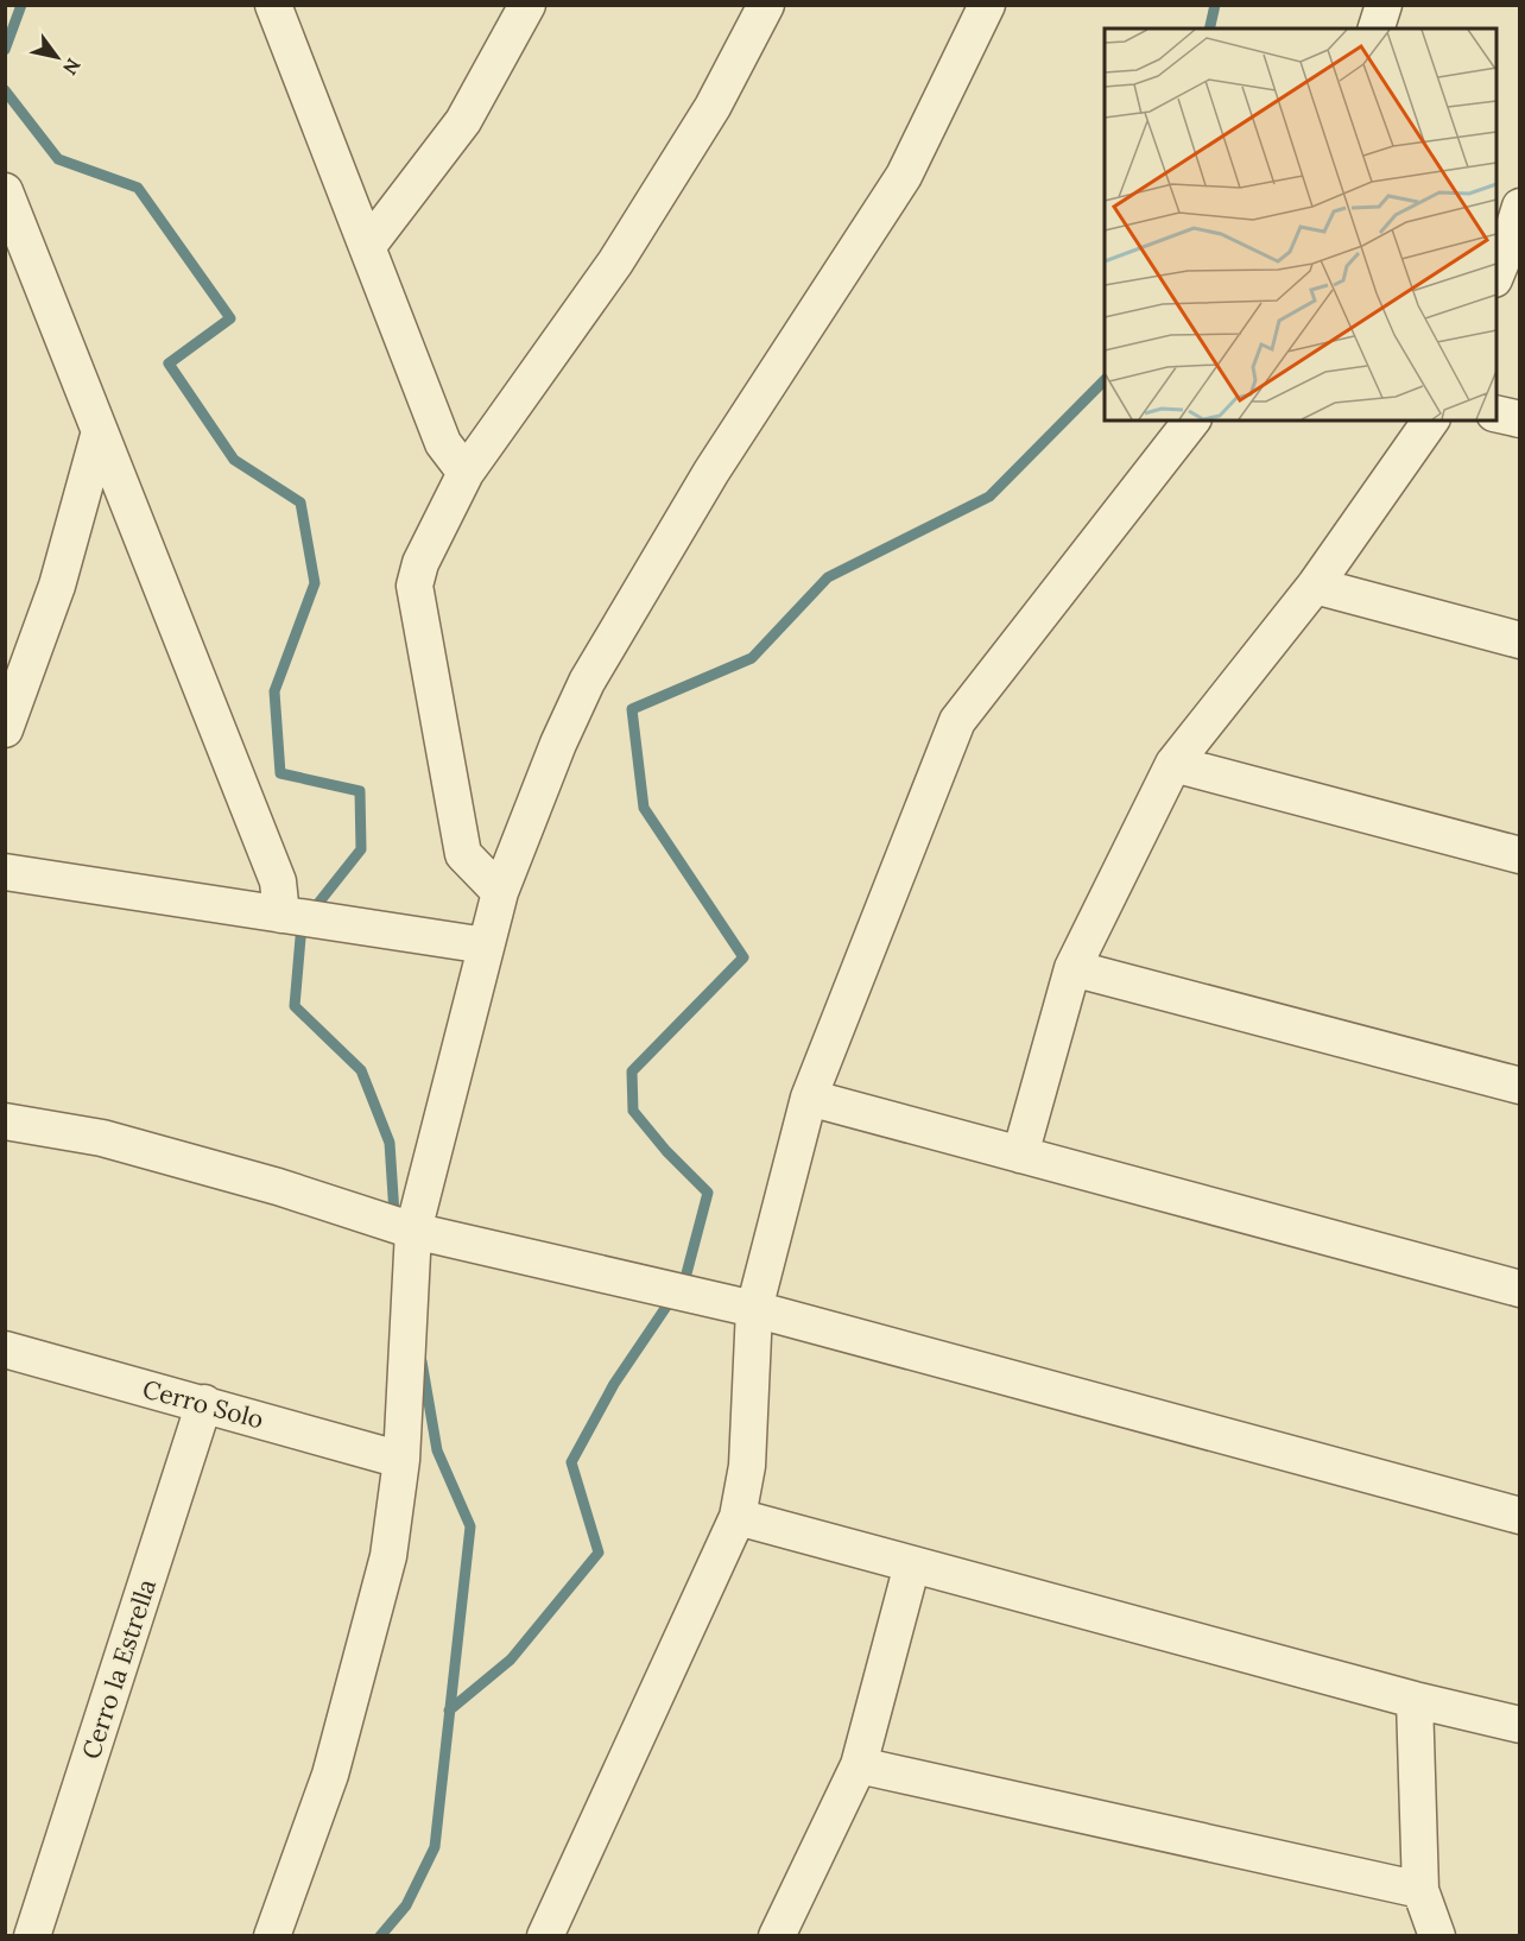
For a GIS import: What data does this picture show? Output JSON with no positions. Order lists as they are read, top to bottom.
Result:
{
  "streets": {
    "street": ["Cerro Solo", "Cerro la Estrella"]
  },
  "crossings": [
    ["Cerro Solo", "Cerro la Estrella"]
  ],
  "north": "bottom right"
}
